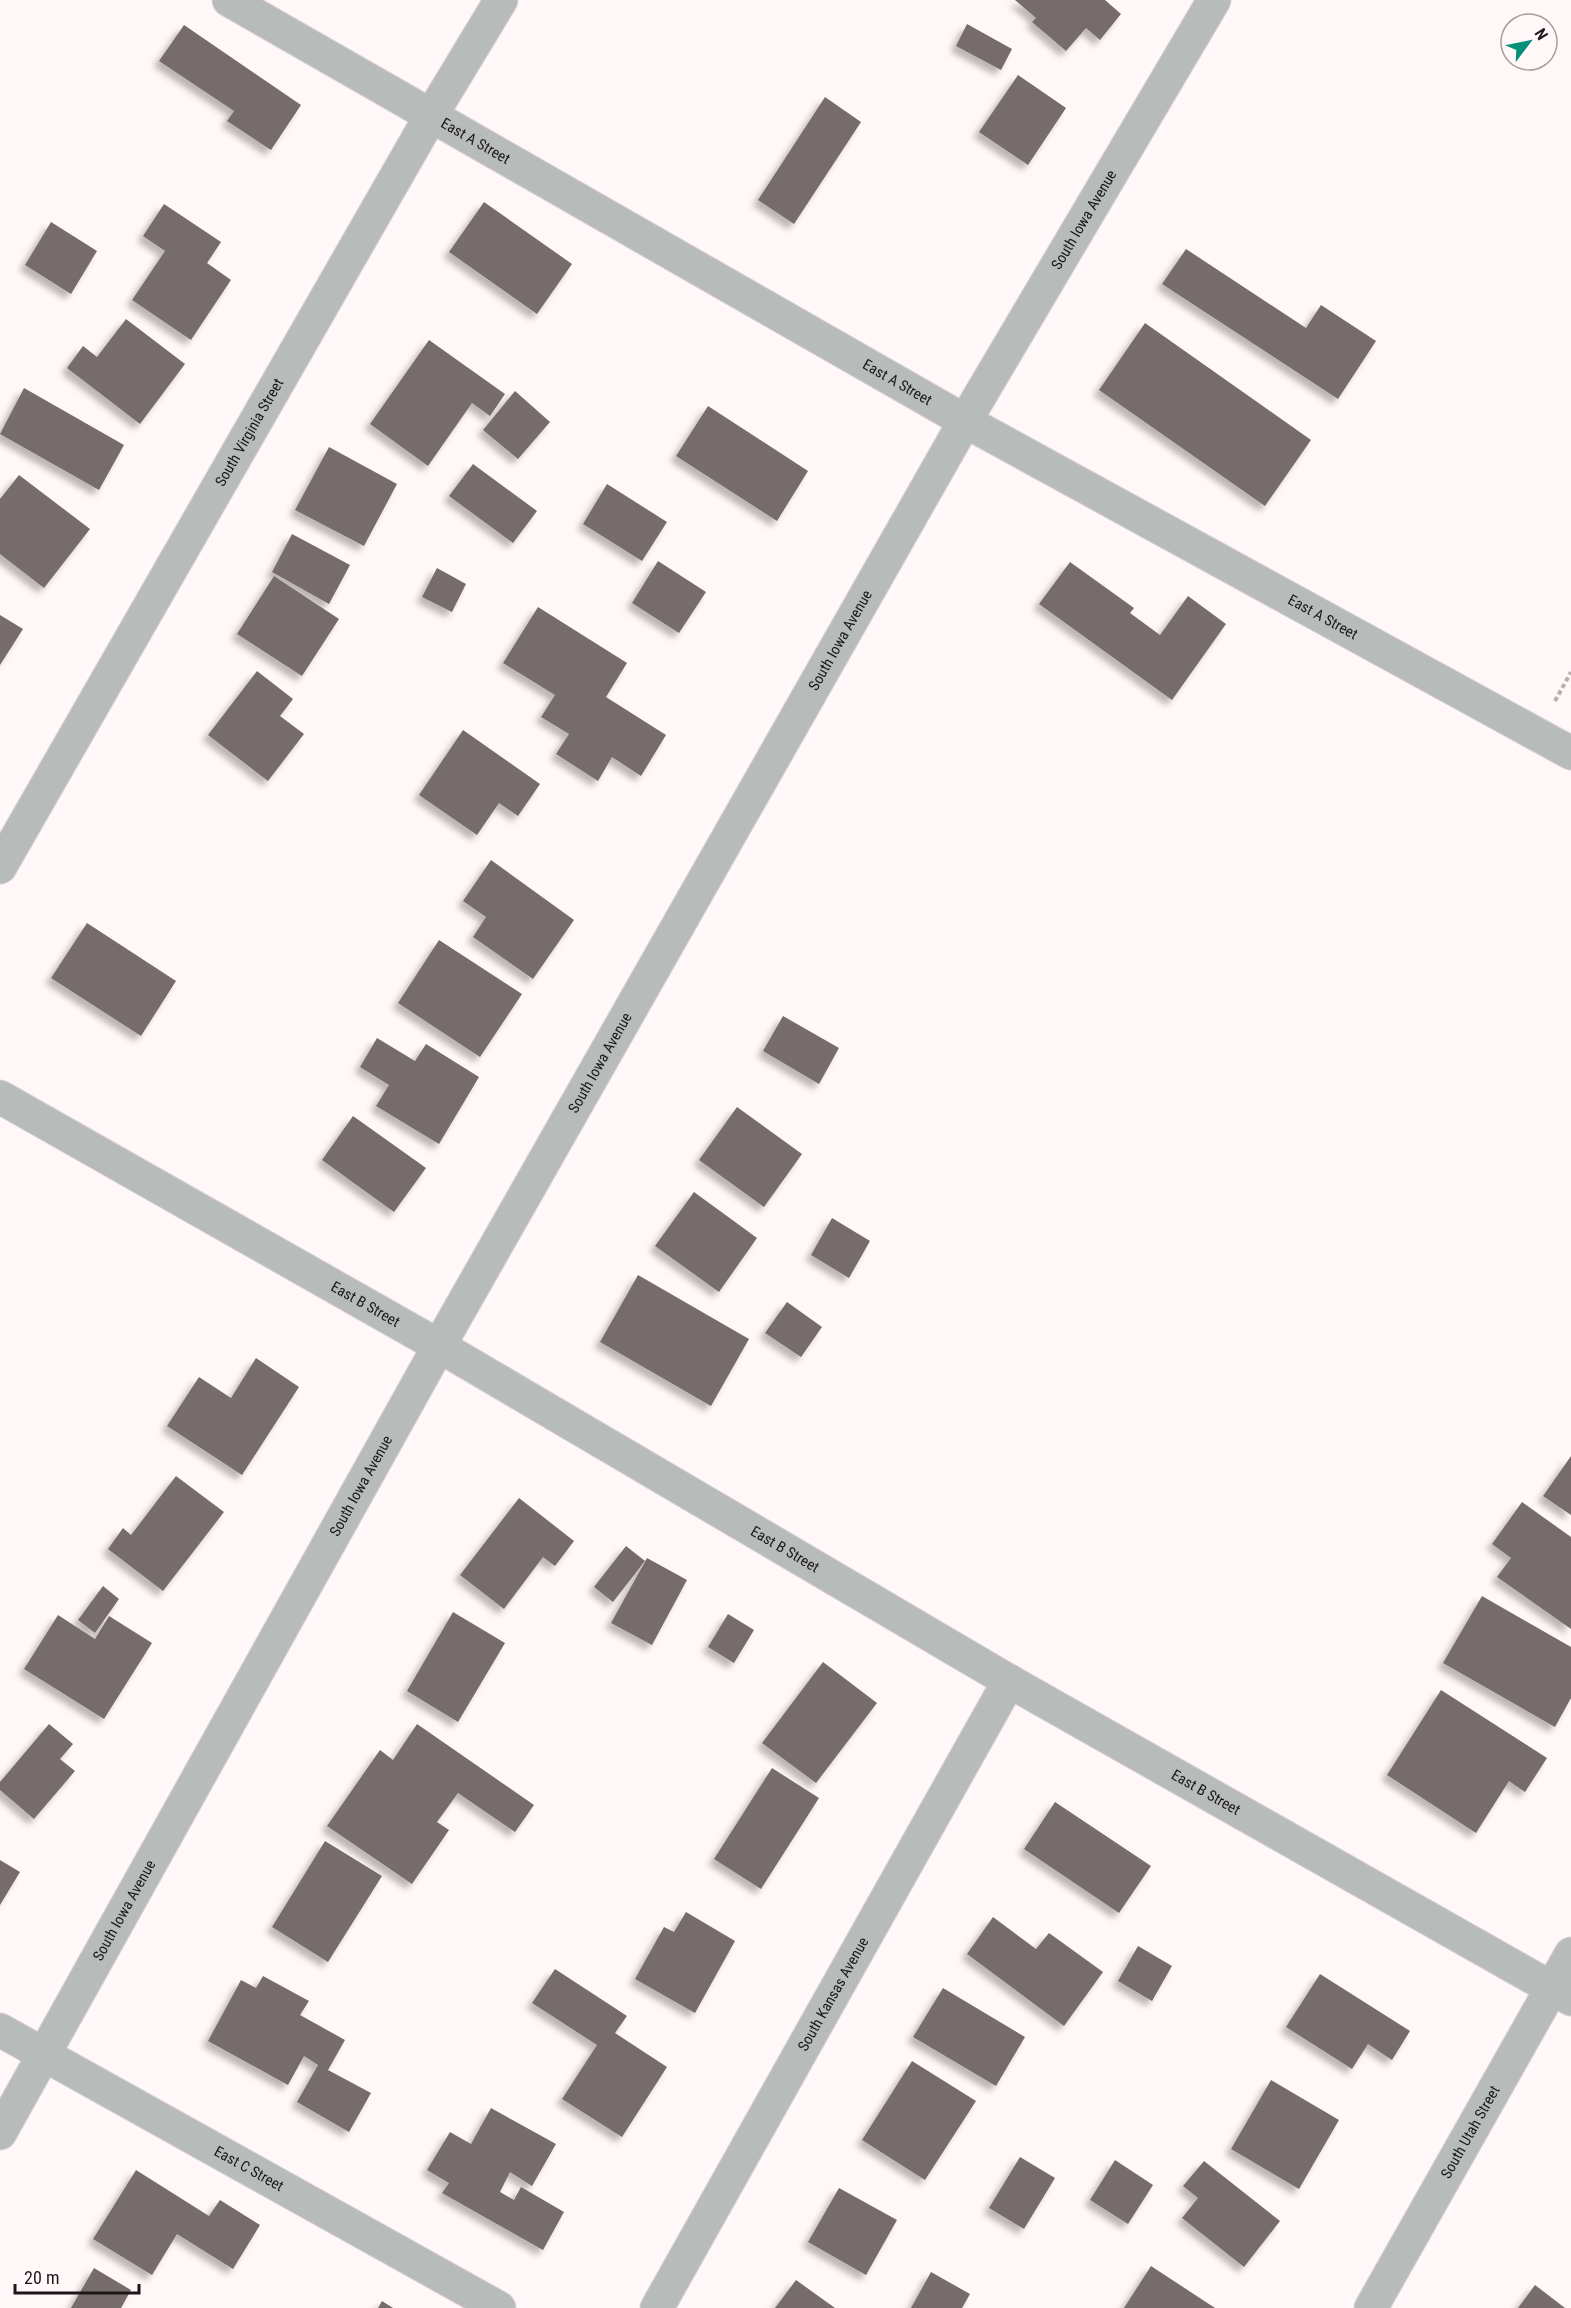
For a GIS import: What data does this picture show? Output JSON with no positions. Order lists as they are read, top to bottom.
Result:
{
  "streets": {
    "street": [
      "East A Street",
      "South Iowa Avenue",
      "South Virginia Street",
      "East B Street",
      "South Kansas Avenue",
      "South Utah Street",
      "East C Street"
    ]
  },
  "crossings": [
    ["East A Street", "South Iowa Avenue"],
    ["East A Street", "South Virginia Street"],
    ["South Iowa Avenue", "East B Street"],
    ["South Iowa Avenue", "East C Street"],
    ["East B Street", "South Kansas Avenue"],
    ["East B Street", "South Utah Street"]
  ],
  "scale_bar": "20 m",
  "north": "top right"
}
